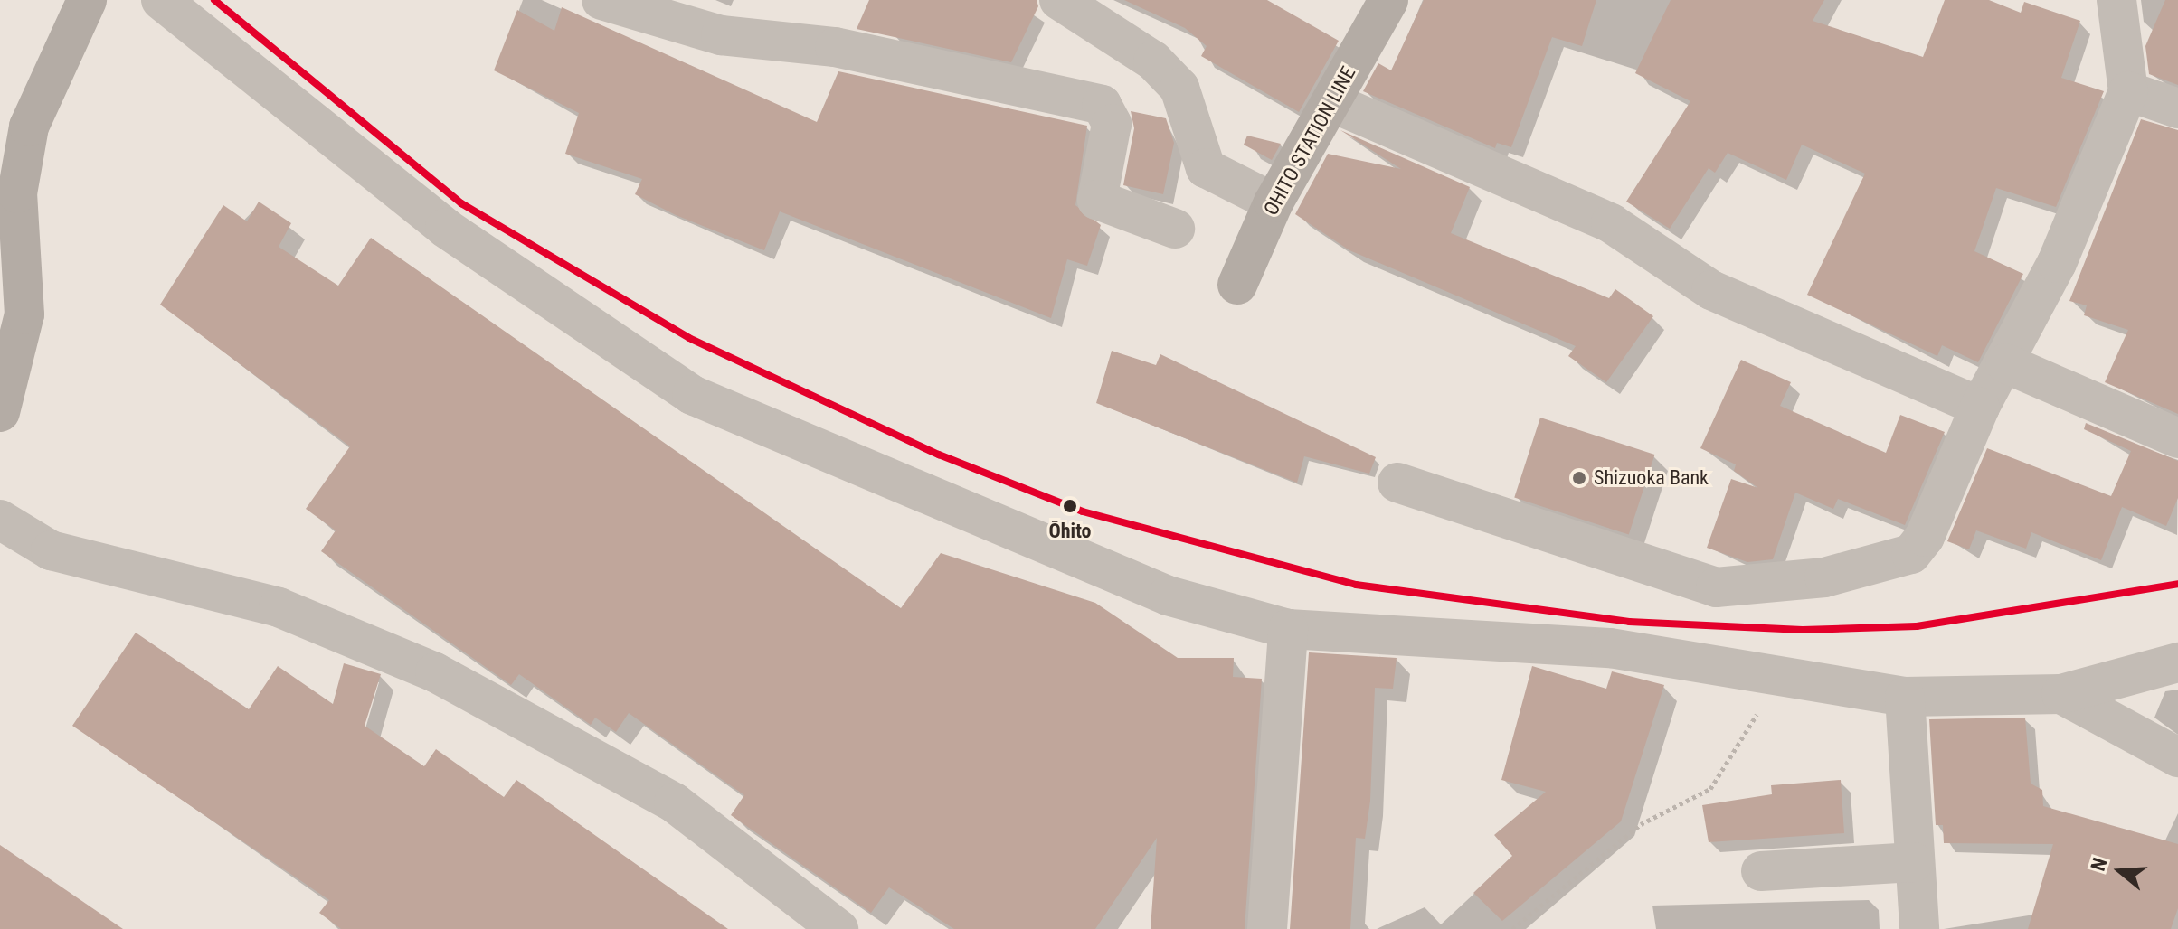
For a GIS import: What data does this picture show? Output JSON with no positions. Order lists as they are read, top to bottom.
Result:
{
  "streets": {
    "street": ["OHITO STATION LINE"]
  },
  "places": ["Shizuoka Bank", "Ōhito"],
  "north": "left"
}
